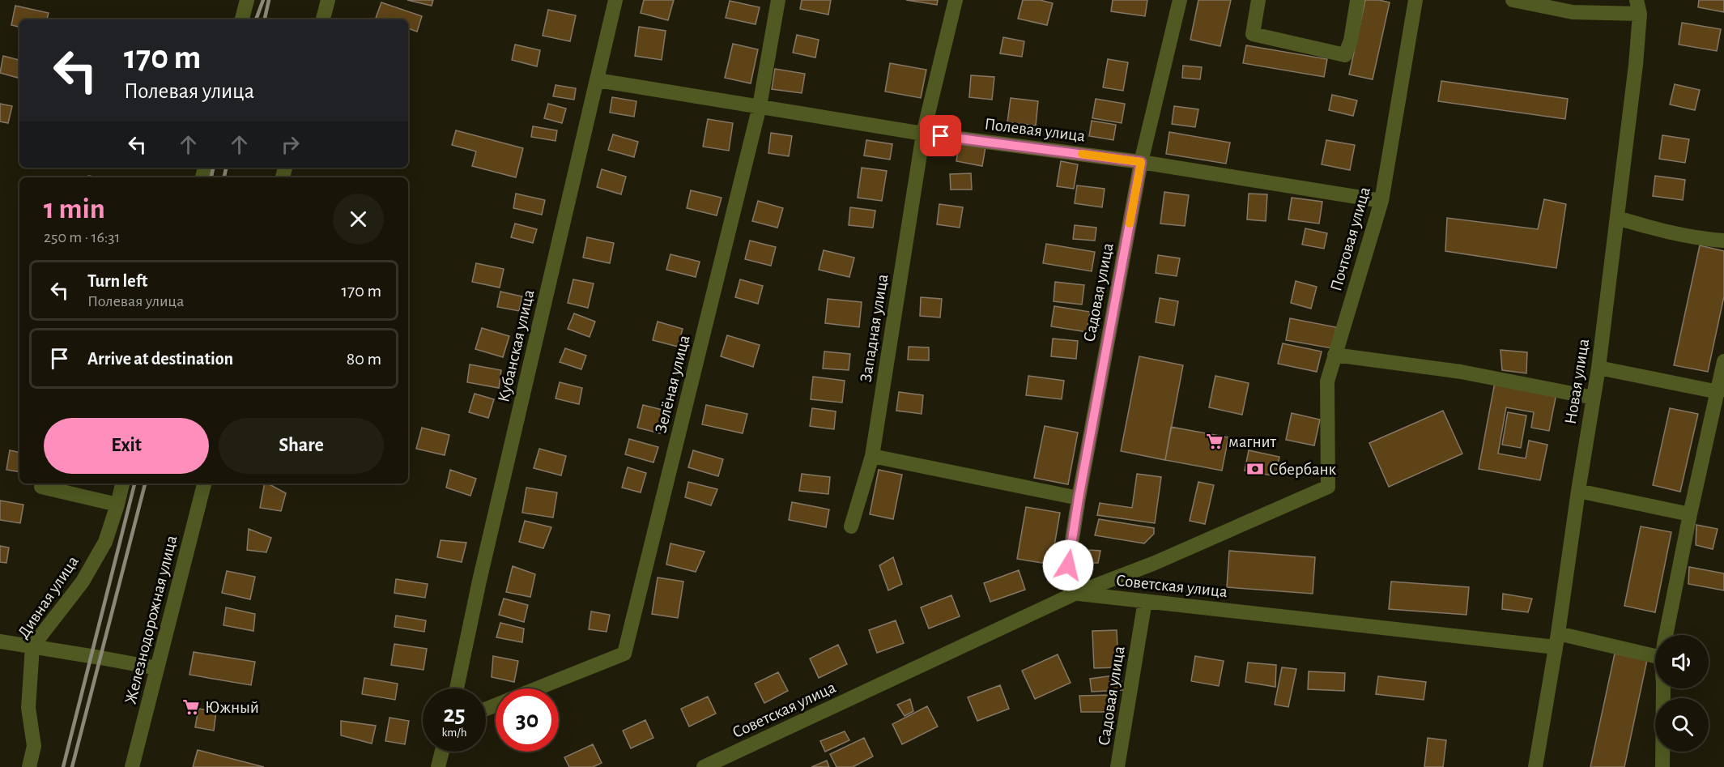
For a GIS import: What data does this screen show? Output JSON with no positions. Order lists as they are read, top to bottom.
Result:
{
  "streets": {
    "street": [
      "Полевая улица",
      "Почтовая улица",
      "Садовая улица",
      "Западная улица",
      "Кубанская улица",
      "Новая улица",
      "Зелёная улица",
      "Советская улица",
      "Дивная улица",
      "Железнодорожная улица"
    ]
  },
  "crossings": [
    ["Полевая улица", "Почтовая улица"],
    ["Полевая улица", "Садовая улица"],
    ["Полевая улица", "Западная улица"],
    ["Полевая улица", "Кубанская улица"],
    ["Полевая улица", "Зелёная улица"],
    ["Почтовая улица", "Садовая улица"],
    ["Почтовая улица", "Советская улица"],
    ["Садовая улица", "Советская улица"],
    ["Новая улица", "Советская улица"]
  ],
  "places": {
    "supermarket": ["магнит", "Южный"],
    "bank": ["Сбербанк"]
  },
  "page": {
    "turn": ["170 m", "Полевая улица"],
    "heading": ["1 min", "250 m · 16:31"],
    "list": [
      {
        "name": "Turn left",
        "note": "Полевая улица",
        "value": "170 m"
      },
      {
        "name": "Arrive at destination",
        "value": "80 m"
      }
    ],
    "buttons": ["Exit", "Share"],
    "speed": "25 km/h",
    "limit": "30"
  }
}
